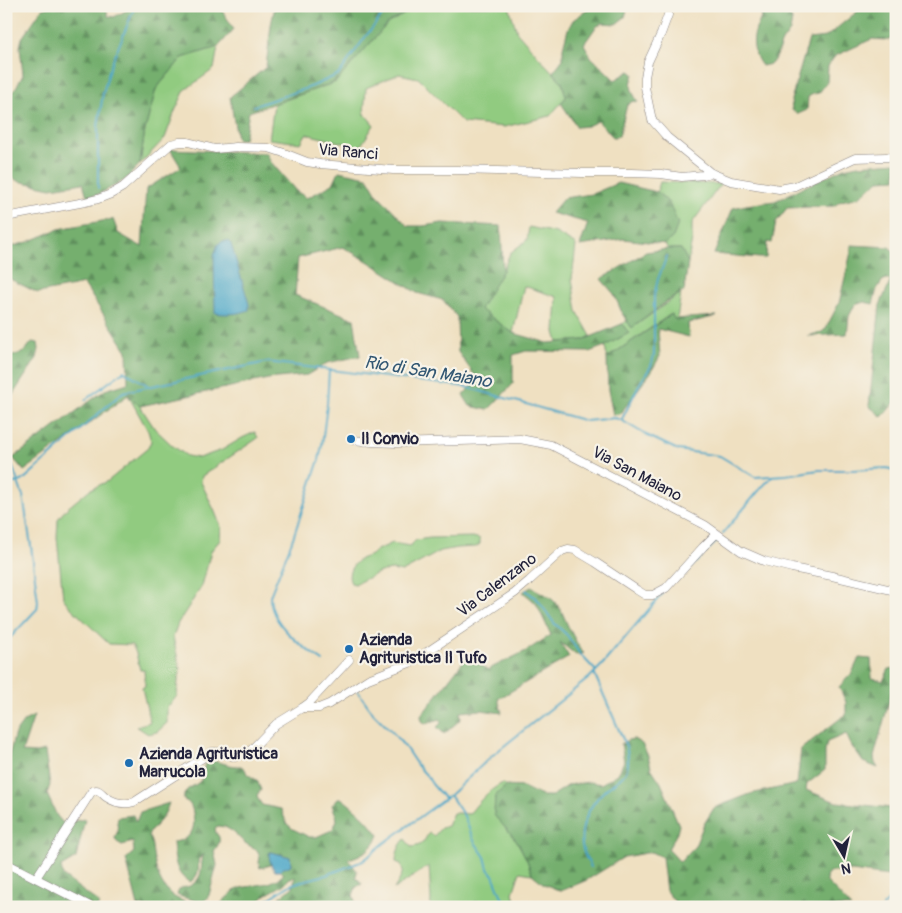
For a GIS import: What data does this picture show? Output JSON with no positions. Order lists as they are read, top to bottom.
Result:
{
  "streets": {
    "street": ["Via Ranci", "Via San Maiano", "Via Calenzano"]
  },
  "crossings": [
    ["Via San Maiano", "Via Calenzano"]
  ],
  "water": ["Rio di San Maiano"],
  "places": ["Il Convio", "Azienda Agrituristica Il Tufo", "Azienda Agrituristica Marrucola"],
  "north": "bottom"
}
